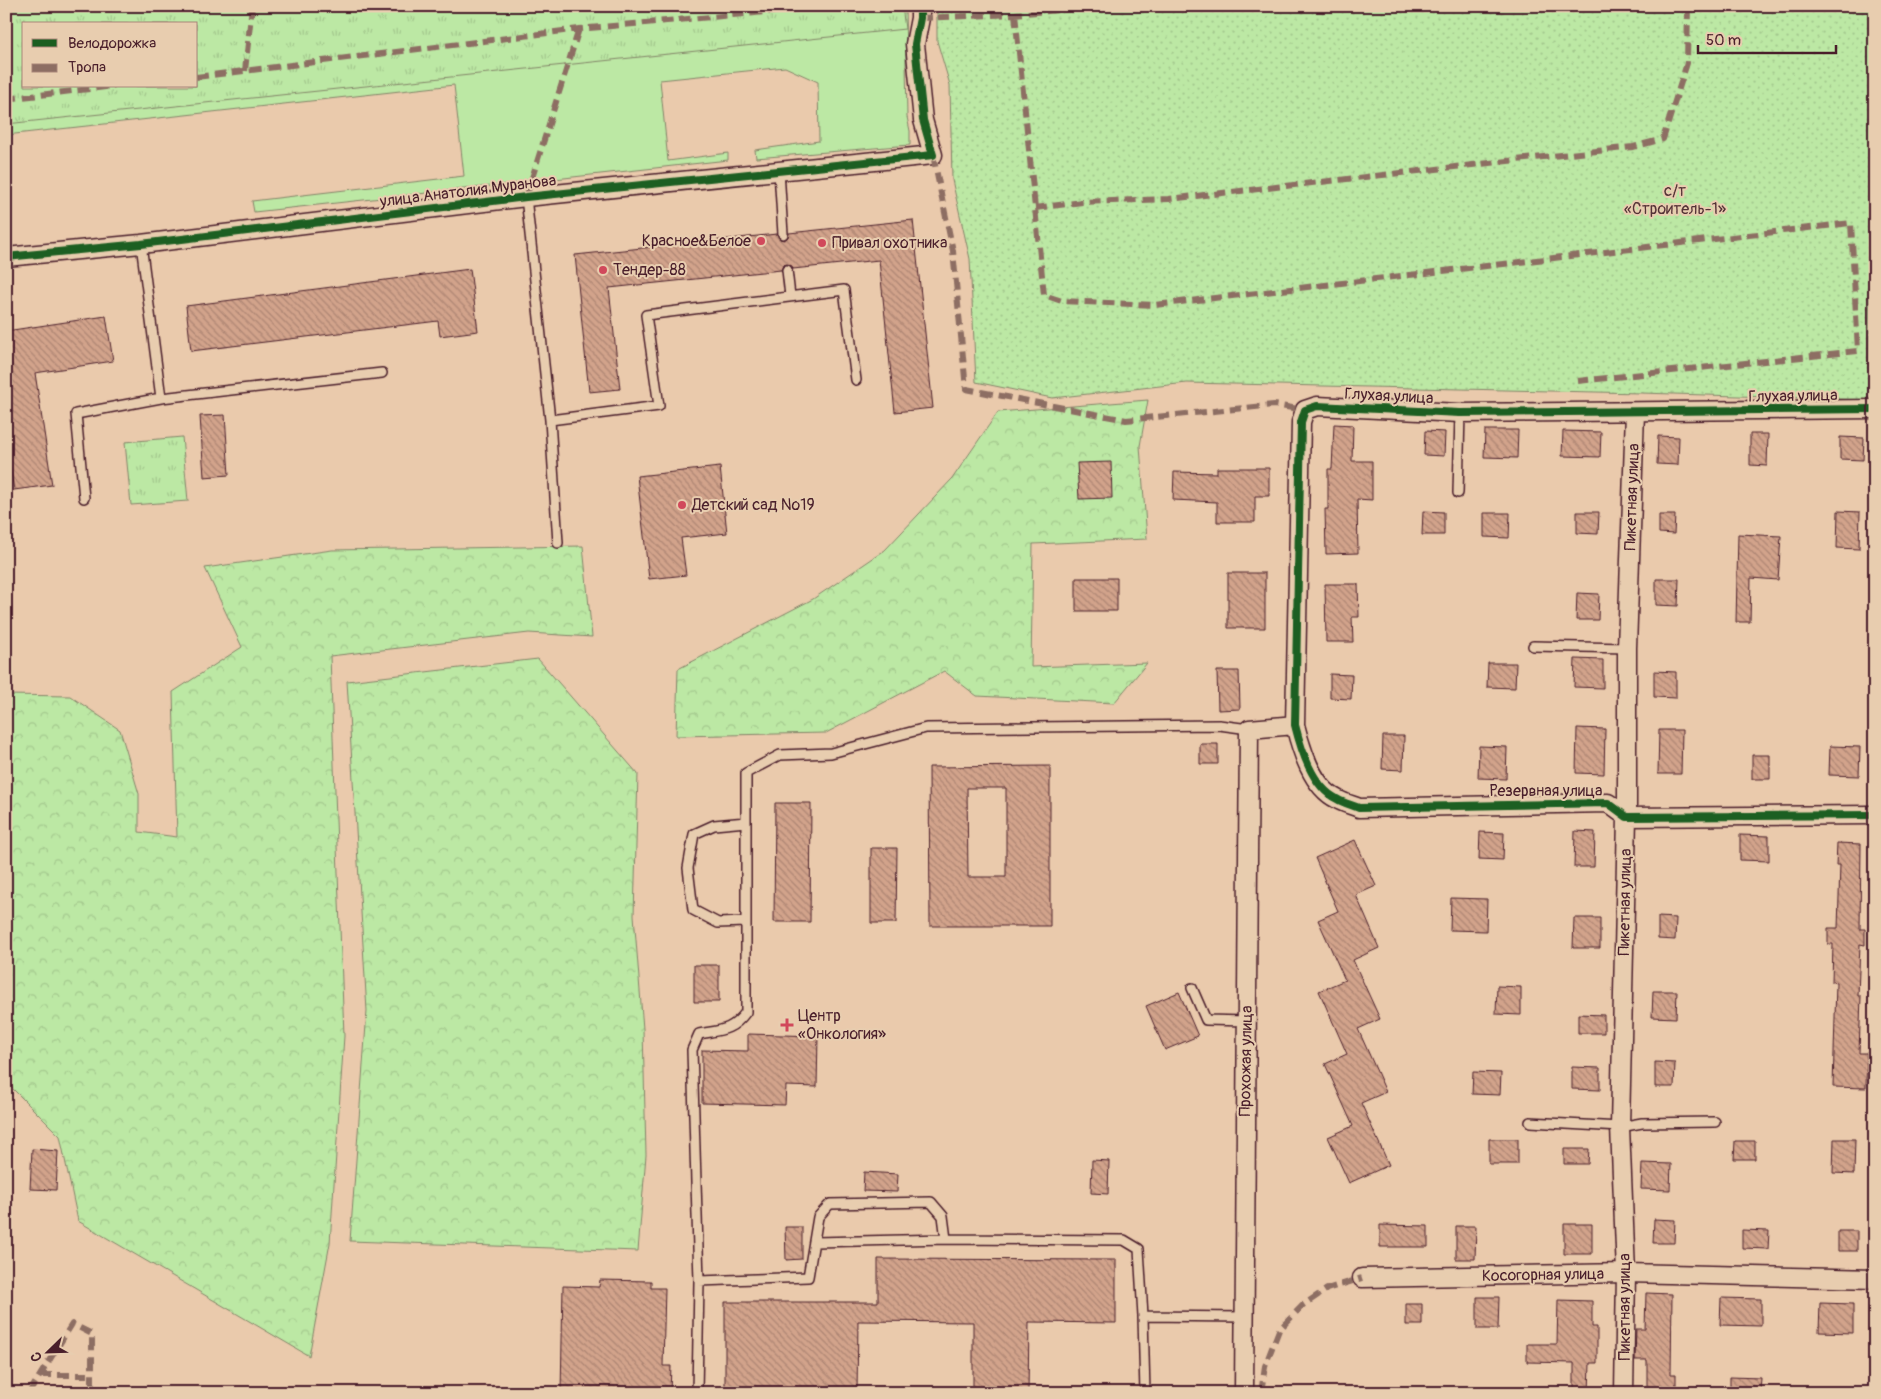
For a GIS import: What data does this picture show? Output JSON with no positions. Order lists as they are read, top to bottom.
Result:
{
  "streets": {
    "street": [
      "улица Анатолия Муранова",
      "Глухая улица",
      "Пикетная улица",
      "Резервная улица",
      "Прохожая улица",
      "Косогорная улица"
    ]
  },
  "crossings": [
    ["Глухая улица", "Пикетная улица"],
    ["Глухая улица", "Резервная улица"],
    ["Пикетная улица", "Резервная улица"],
    ["Пикетная улица", "Косогорная улица"]
  ],
  "parks": ["с/т «Строитель-1»"],
  "places": {
    "other": [
      "Красное&Белое",
      "Привал охотника",
      "Тендер-88",
      "Детский сад №19"
    ],
    "health": ["Центр «Онкология»"]
  },
  "legend": ["Велодорожка", "Тропа"],
  "scale_bar": "50 m",
  "north": "bottom left"
}
